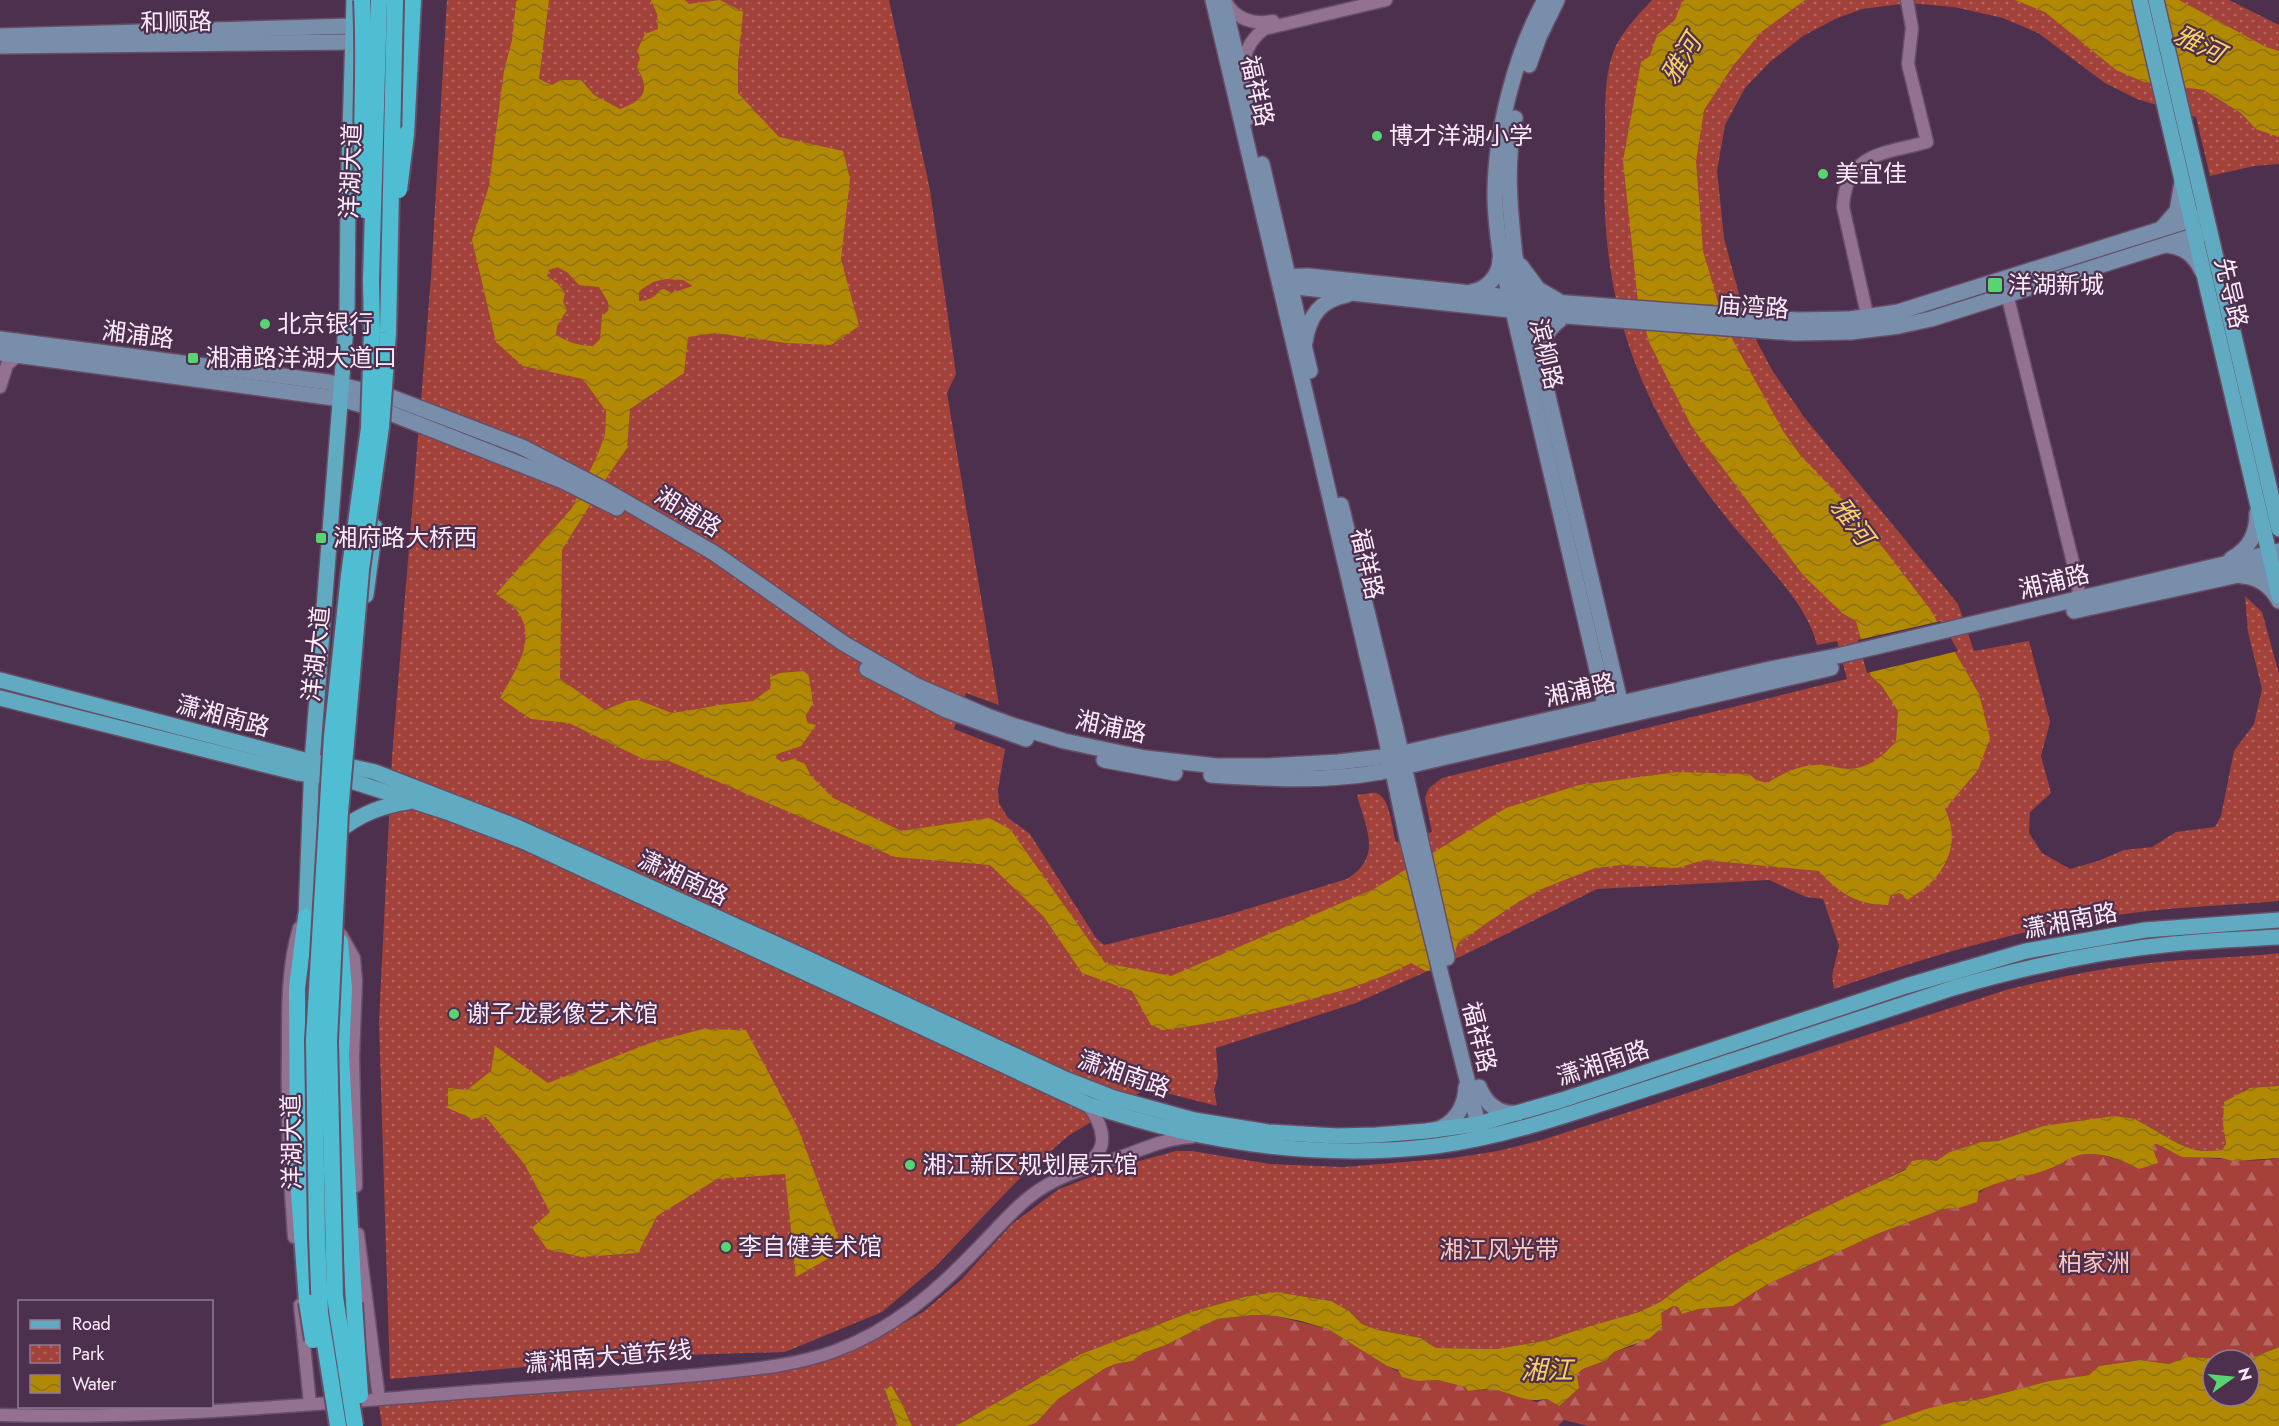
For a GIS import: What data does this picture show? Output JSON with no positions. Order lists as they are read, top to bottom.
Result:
{
  "streets": {
    "highway": ["洋湖大道"],
    "main road": [
      "和顺路",
      "福祥路",
      "先导路",
      "庙湾路",
      "湘浦路",
      "滨柳路",
      "潇湘南路"
    ],
    "street": ["潇湘南大道东线"]
  },
  "crossings": [
    ["和顺路", "洋湖大道"],
    ["福祥路", "庙湾路"],
    ["福祥路", "湘浦路"],
    ["福祥路", "潇湘南路"],
    ["洋湖大道", "湘浦路"],
    ["洋湖大道", "潇湘南路"],
    ["先导路", "庙湾路"],
    ["先导路", "湘浦路"],
    ["庙湾路", "滨柳路"],
    ["湘浦路", "滨柳路"],
    ["潇湘南路", "潇湘南大道东线"]
  ],
  "water": ["雅河", "湘江"],
  "parks": ["湘江风光带", "柏家洲"],
  "places": {
    "other": [
      "博才洋湖小学",
      "美宜佳",
      "北京银行",
      "谢子龙影像艺术馆",
      "湘江新区规划展示馆",
      "李自健美术馆"
    ],
    "transit": ["洋湖新城", "湘浦路洋湖大道口", "湘府路大桥西"]
  },
  "legend": ["Road", "Park", "Water"],
  "north": "right"
}
